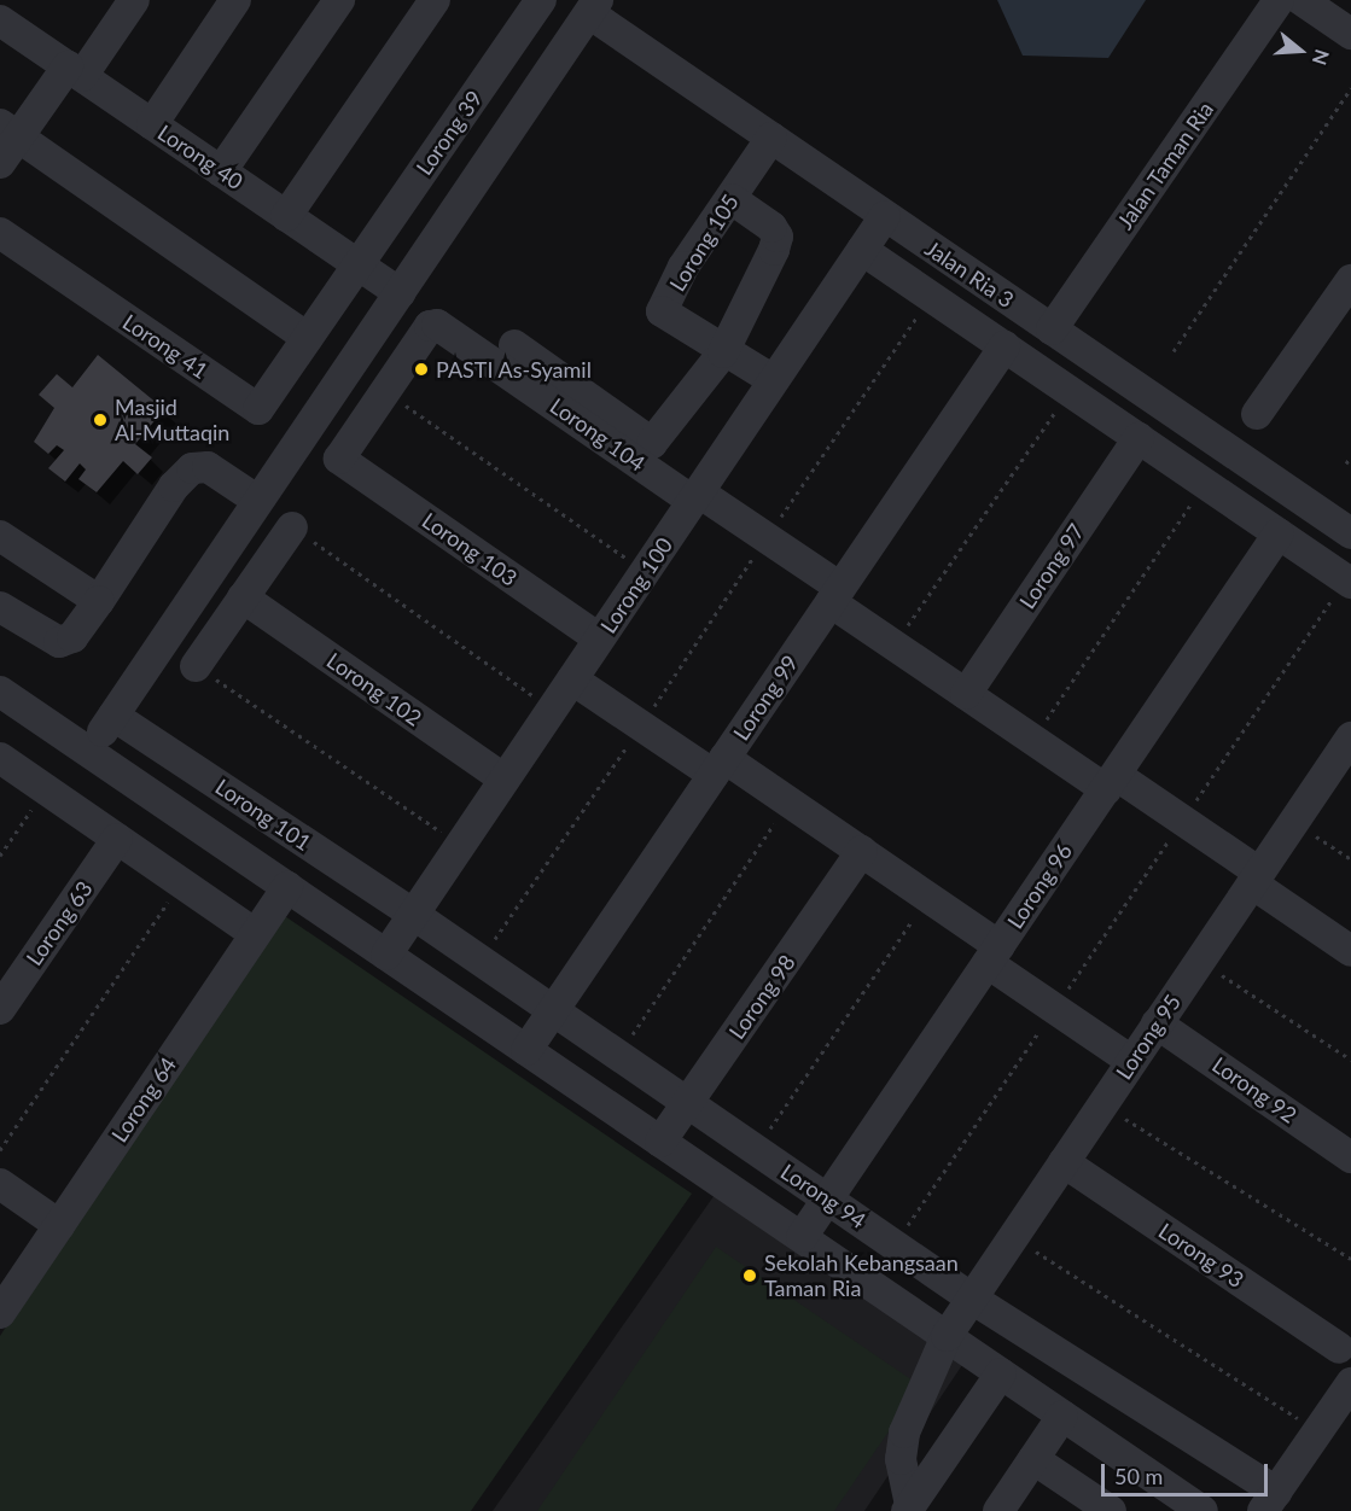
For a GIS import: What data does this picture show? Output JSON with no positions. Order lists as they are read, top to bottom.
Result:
{
  "streets": {
    "street": [
      "Lorong 39",
      "Lorong 40",
      "Jalan Taman Ria",
      "Lorong 105",
      "Jalan Ria 3",
      "Lorong 41",
      "Lorong 104",
      "Lorong 103",
      "Lorong 97",
      "Lorong 100",
      "Lorong 102",
      "Lorong 99",
      "Lorong 101",
      "Lorong 96",
      "Lorong 63",
      "Lorong 98",
      "Lorong 95",
      "Lorong 92",
      "Lorong 64",
      "Lorong 94",
      "Lorong 93"
    ]
  },
  "crossings": [
    ["Lorong 39", "Lorong 40"],
    ["Lorong 39", "Lorong 41"],
    ["Lorong 40", "Lorong 41"],
    ["Jalan Taman Ria", "Jalan Ria 3"],
    ["Lorong 105", "Jalan Ria 3"],
    ["Lorong 105", "Lorong 100"],
    ["Jalan Ria 3", "Lorong 100"],
    ["Lorong 104", "Lorong 103"],
    ["Lorong 104", "Lorong 97"],
    ["Lorong 104", "Lorong 100"],
    ["Lorong 104", "Lorong 99"],
    ["Lorong 104", "Lorong 96"],
    ["Lorong 104", "Lorong 95"],
    ["Lorong 103", "Lorong 100"],
    ["Lorong 100", "Lorong 102"],
    ["Lorong 100", "Lorong 101"],
    ["Lorong 100", "Lorong 94"],
    ["Lorong 99", "Lorong 94"],
    ["Lorong 101", "Lorong 94"],
    ["Lorong 96", "Lorong 94"],
    ["Lorong 98", "Lorong 94"],
    ["Lorong 95", "Lorong 92"],
    ["Lorong 95", "Lorong 94"],
    ["Lorong 95", "Lorong 93"]
  ],
  "places": ["PASTI As-Syamil", "Masjid Al-Muttaqin", "Sekolah Kebangsaan Taman Ria"],
  "scale_bar": "50 m",
  "north": "right"
}
